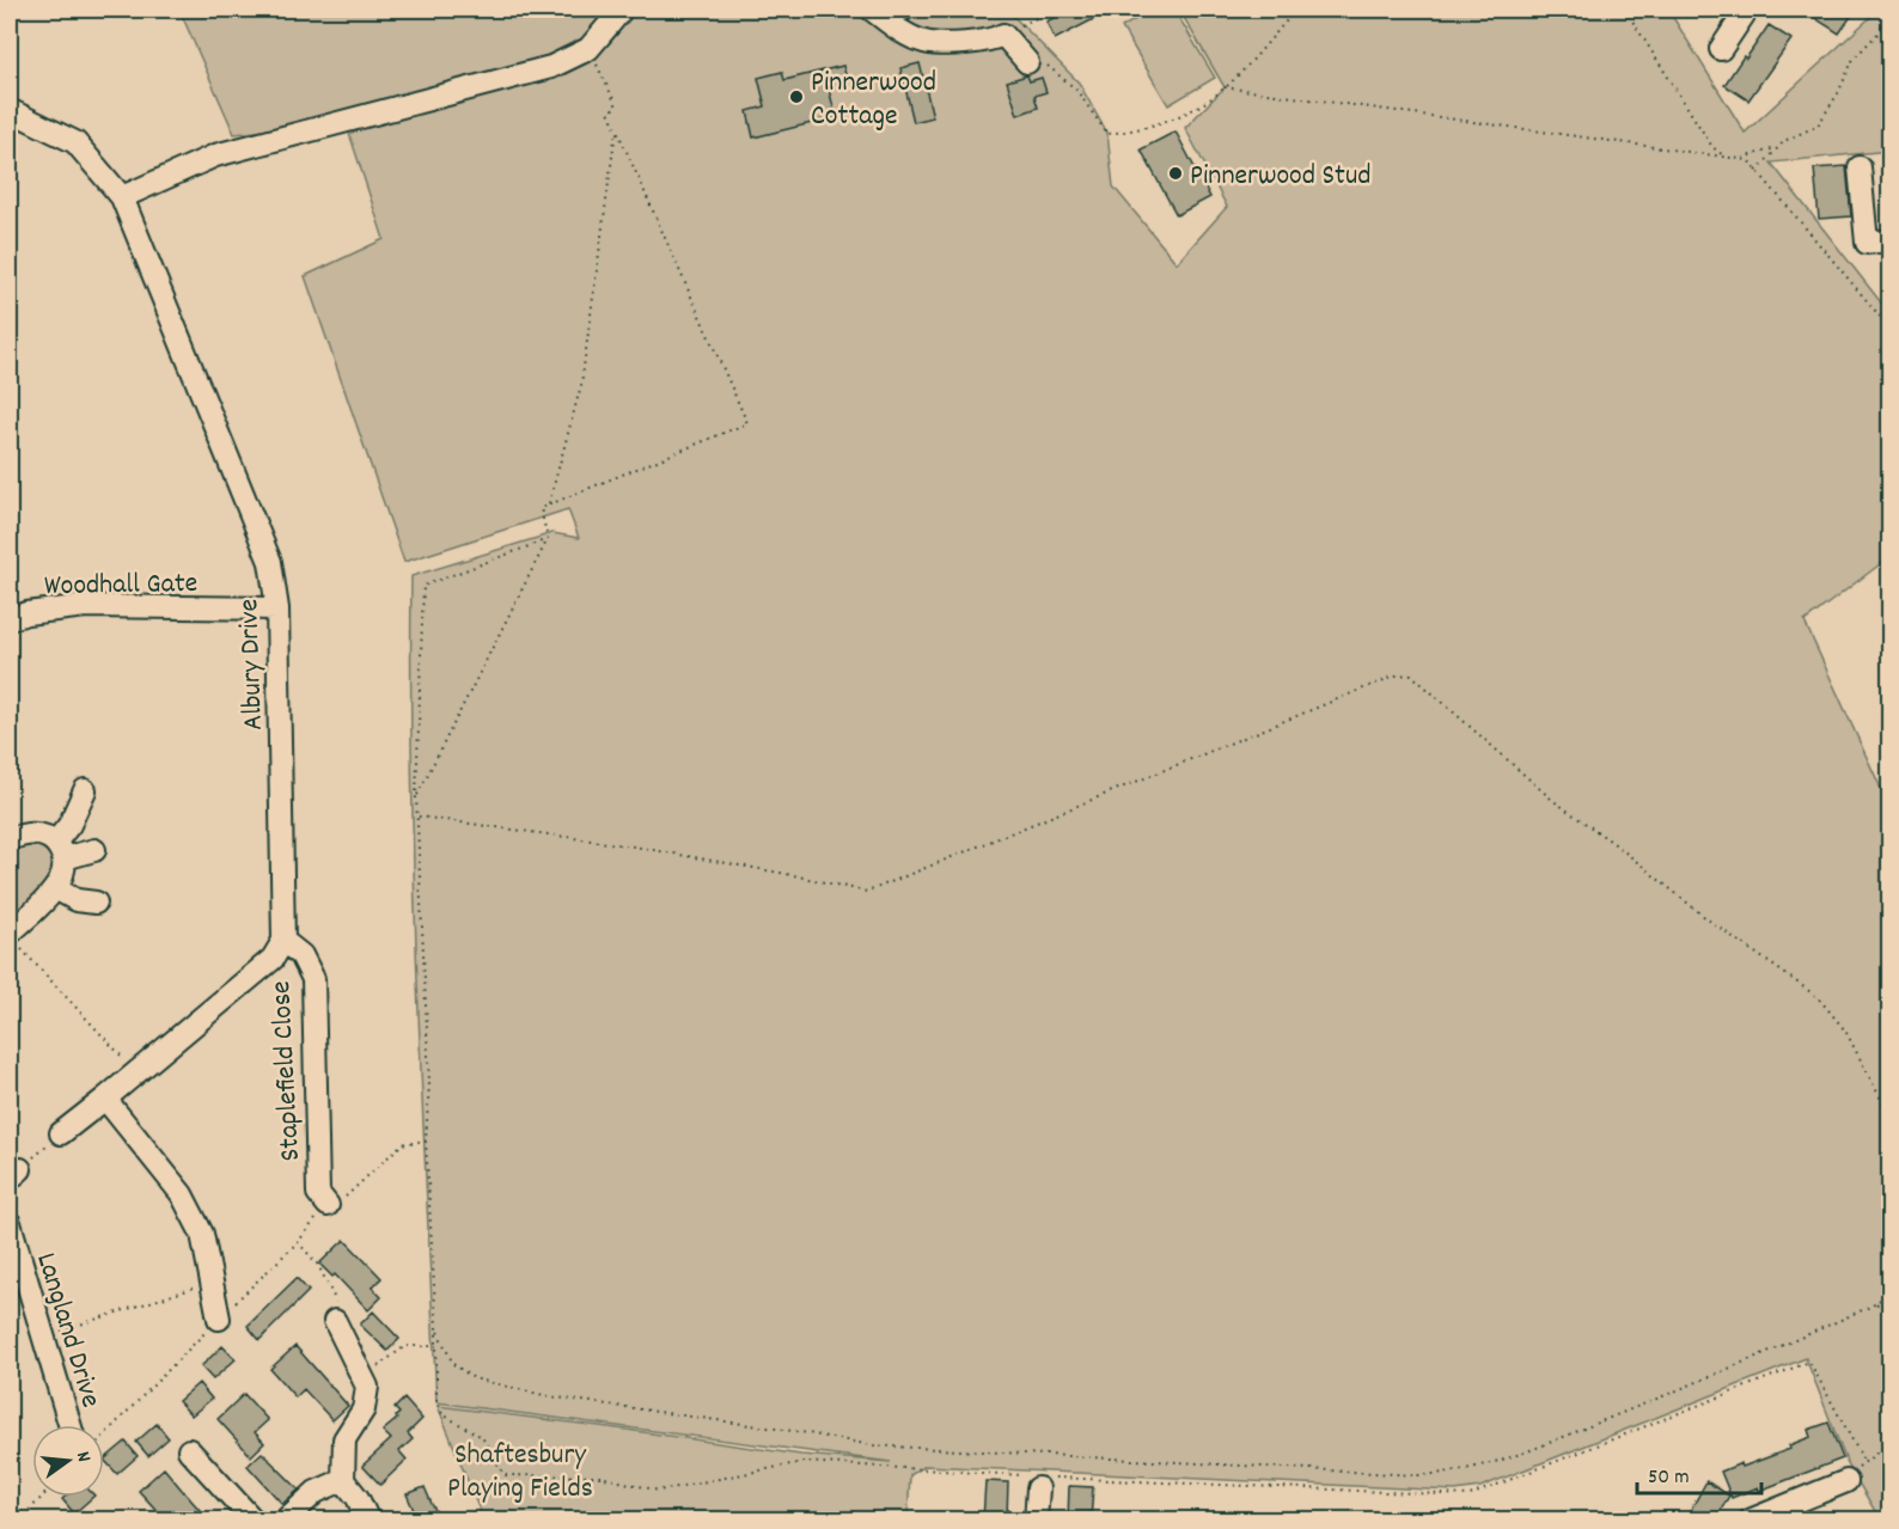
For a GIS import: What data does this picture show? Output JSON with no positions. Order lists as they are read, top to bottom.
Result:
{
  "streets": {
    "street": [
      "Woodhall Gate",
      "Albury Drive",
      "Staplefield Close",
      "Langland Drive"
    ]
  },
  "crossings": [
    ["Woodhall Gate", "Albury Drive"],
    ["Albury Drive", "Staplefield Close"]
  ],
  "parks": ["Shaftesbury Playing Fields"],
  "places": ["Pinnerwood Cottage", "Pinnerwood Stud"],
  "scale_bar": "50 m",
  "north": "right"
}
